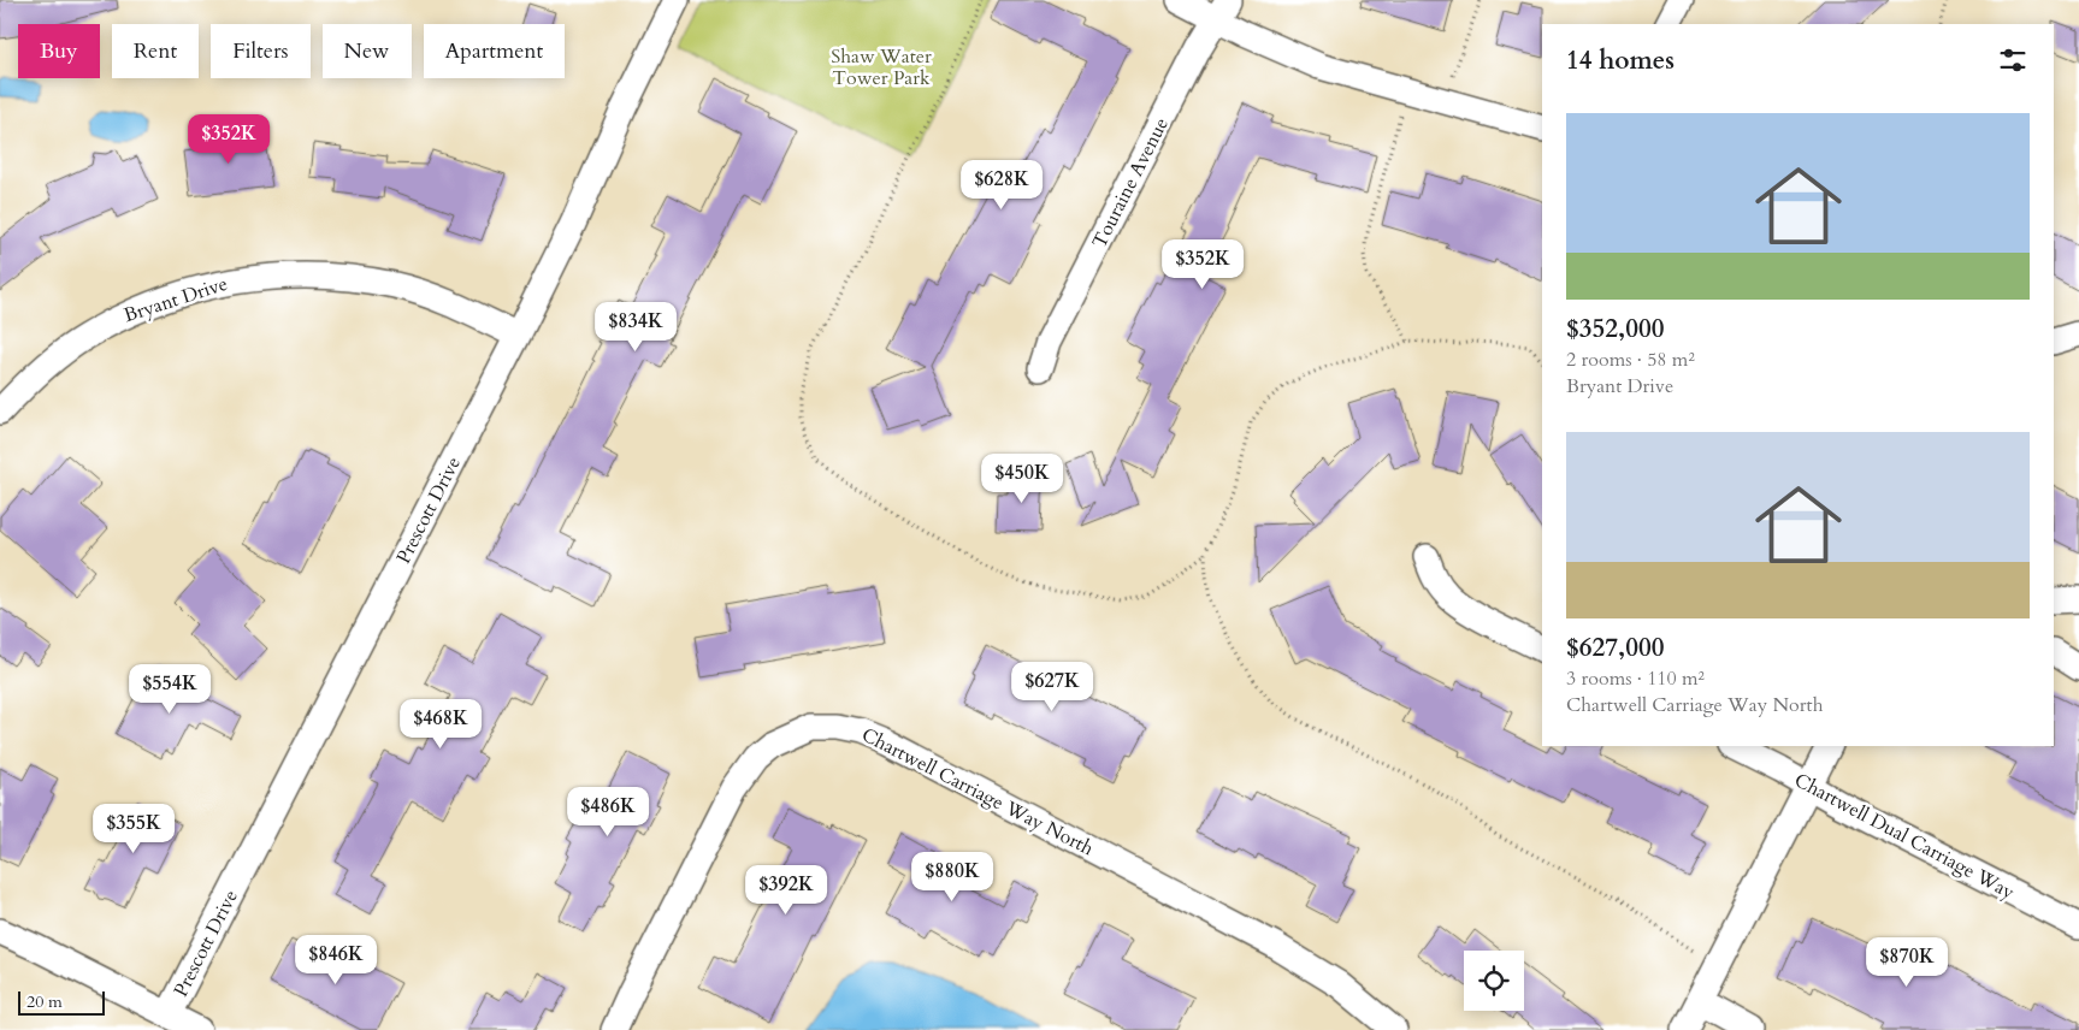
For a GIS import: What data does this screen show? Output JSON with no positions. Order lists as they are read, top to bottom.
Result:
{
  "streets": {
    "street": [
      "Touraine Avenue",
      "Bryant Drive",
      "Prescott Drive",
      "Chartwell Carriage Way North",
      "Chartwell Dual Carriage Way"
    ]
  },
  "crossings": [
    ["Bryant Drive", "Prescott Drive"]
  ],
  "parks": ["Shaw Water Tower Park"],
  "scale_bar": "20 m",
  "page": {
    "chip": [
      "Buy",
      "Rent",
      "Filters",
      "New",
      "Apartment"
    ],
    "heading": "14 homes",
    "list": [
      {
        "name": "$352,000",
        "note": "2 rooms · 58 m² · Bryant Drive"
      },
      {
        "name": "$627,000",
        "note": "3 rooms · 110 m² · Chartwell Carriage Way North"
      }
    ],
    "price": [
      "$352K",
      "$628K",
      "$352K",
      "$834K",
      "$450K",
      "$627K",
      "$554K",
      "$468K",
      "$486K",
      "$355K",
      "$880K",
      "$392K",
      "$846K",
      "$870K"
    ],
    "scale": "20 m"
  }
}
